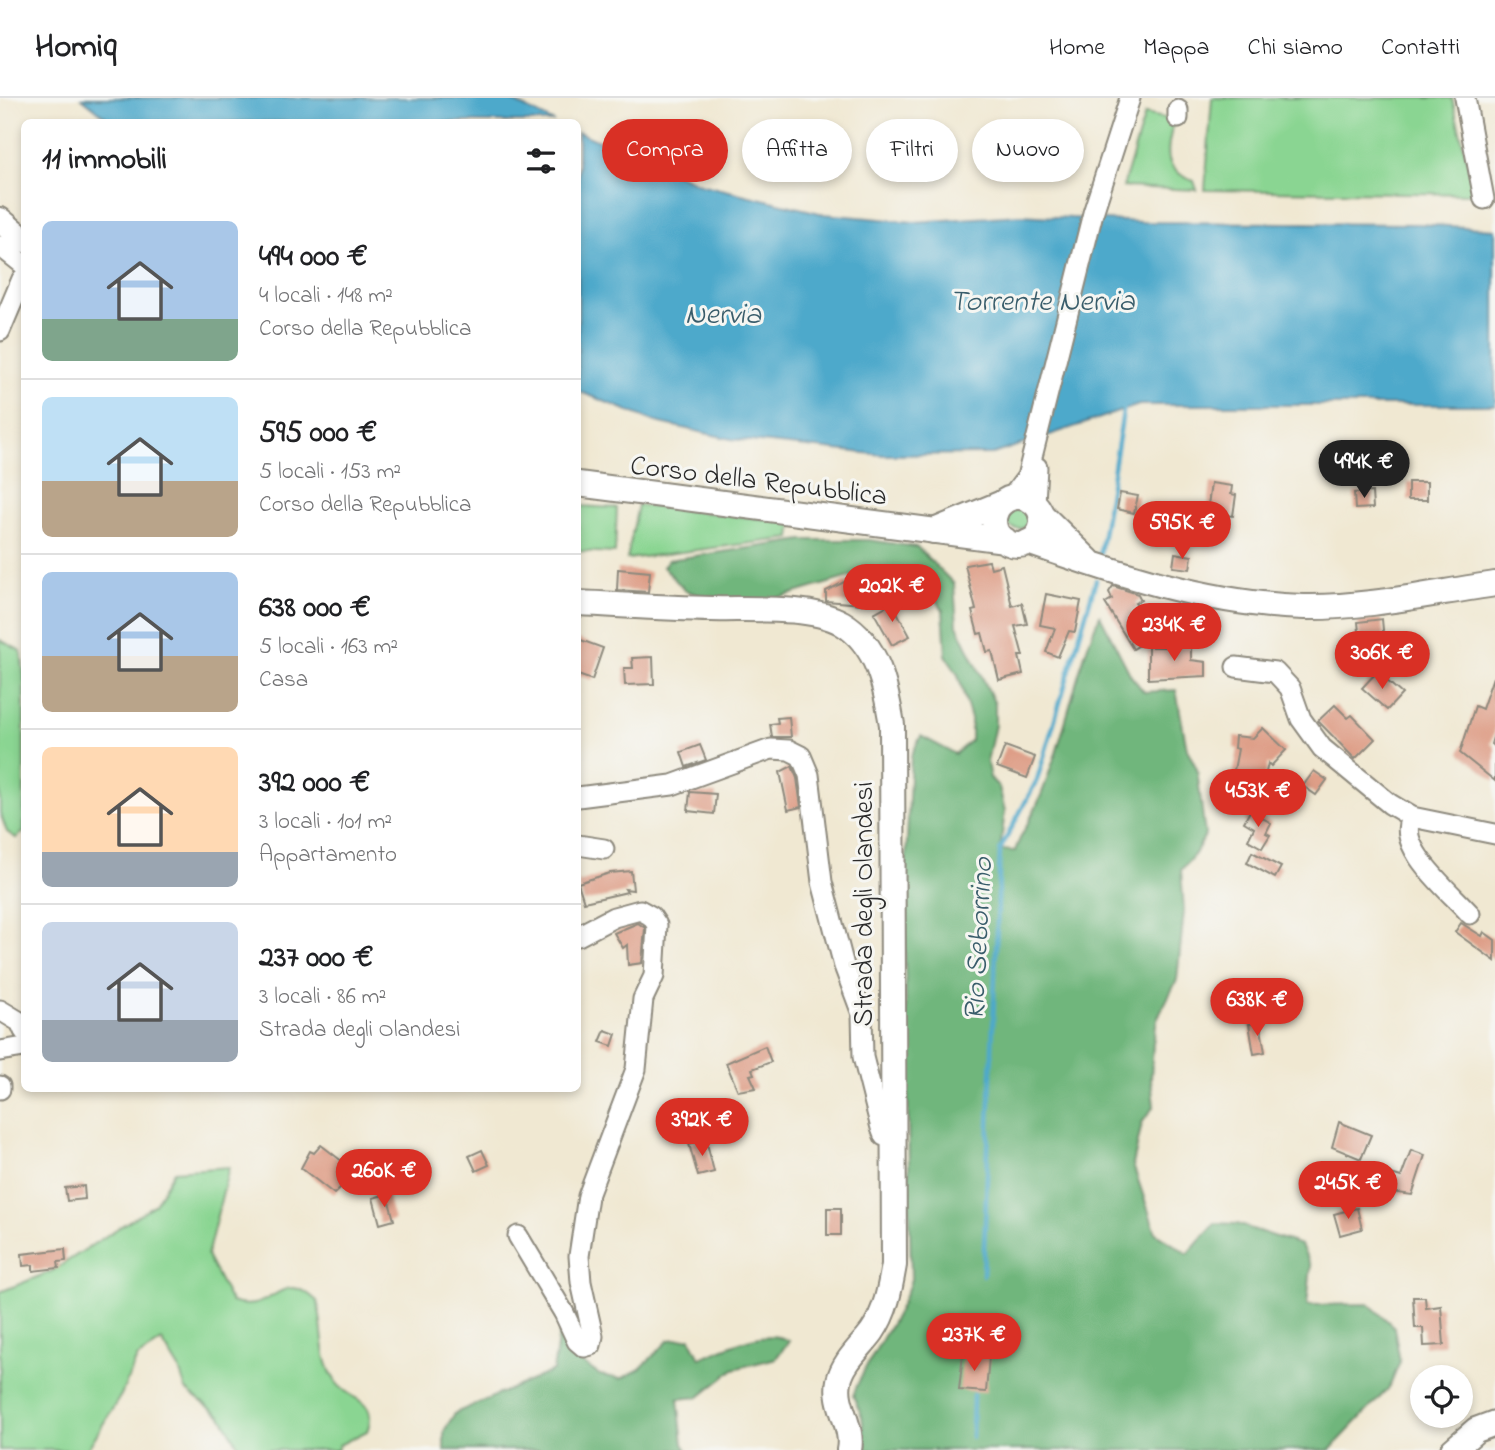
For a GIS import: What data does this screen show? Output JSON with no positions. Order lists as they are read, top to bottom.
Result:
{
  "streets": {
    "main road": ["Corso della Repubblica", "Strada degli Olandesi"]
  },
  "water": ["Torrente Nervia", "Nervia", "Rio Seborrino"],
  "page": {
    "header": "Homiq",
    "nav": [
      "Home",
      "Mappa",
      "Chi siamo",
      "Contatti"
    ],
    "chip": [
      "Compra",
      "Affitta",
      "Filtri",
      "Nuovo"
    ],
    "heading": "11 immobili",
    "list": [
      {
        "name": "494 000 €",
        "note": "4 locali · 148 m² · Corso della Repubblica"
      },
      {
        "name": "595 000 €",
        "note": "5 locali · 153 m² · Corso della Repubblica"
      },
      {
        "name": "638 000 €",
        "note": "5 locali · 163 m² · Casa"
      },
      {
        "name": "392 000 €",
        "note": "3 locali · 101 m² · Appartamento"
      },
      {
        "name": "237 000 €",
        "note": "3 locali · 86 m² · Strada degli Olandesi"
      }
    ],
    "price": [
      "494K €",
      "595K €",
      "202K €",
      "234K €",
      "306K €",
      "453K €",
      "638K €",
      "392K €",
      "260K €",
      "245K €",
      "237K €"
    ]
  }
}
